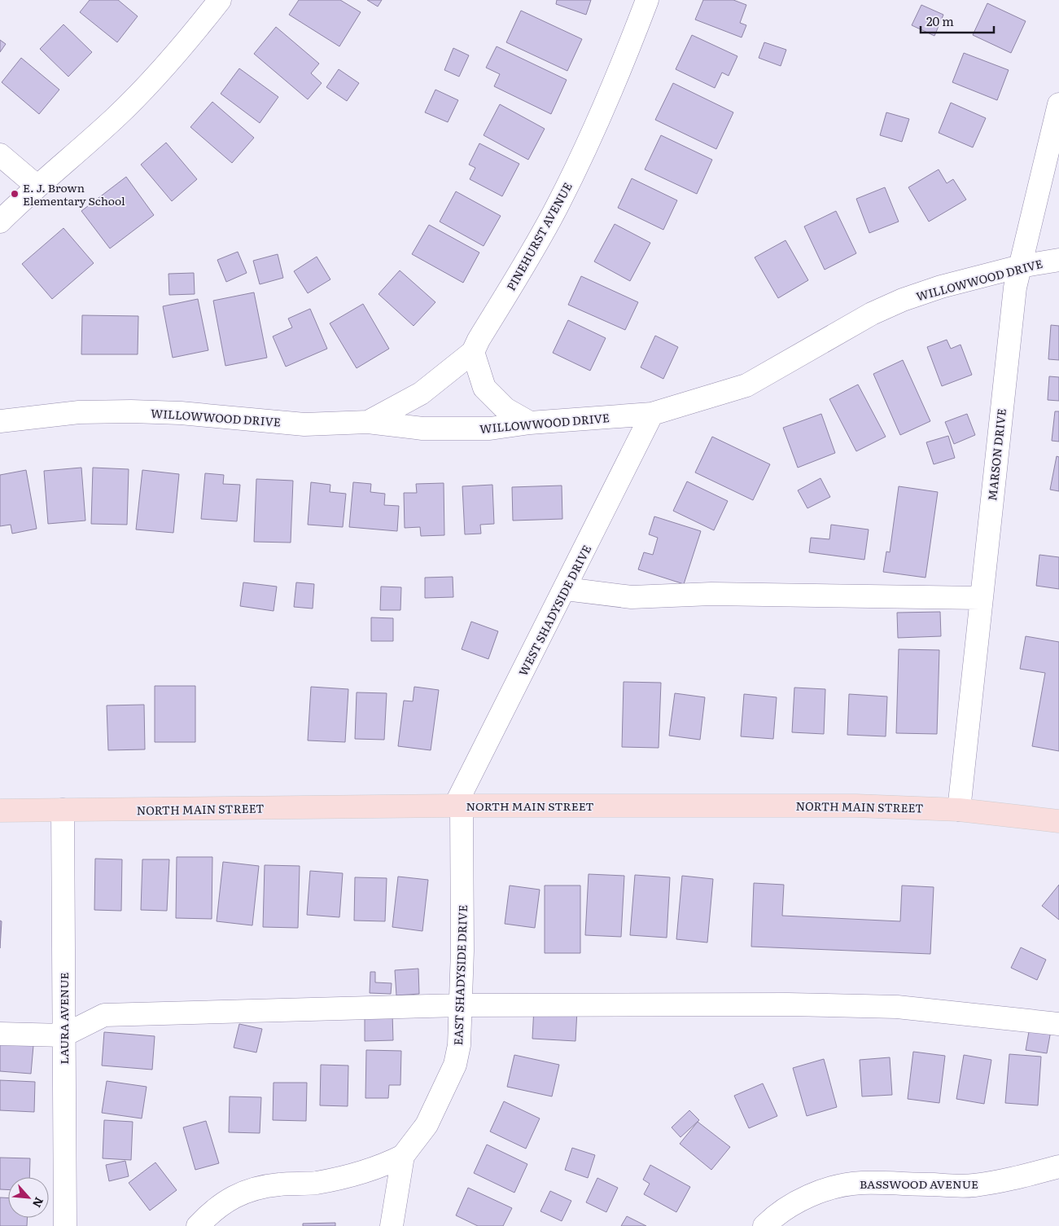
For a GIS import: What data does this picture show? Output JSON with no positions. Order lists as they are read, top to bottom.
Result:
{
  "streets": {
    "main road": ["NORTH MAIN STREET"],
    "street": [
      "PINEHURST AVENUE",
      "WILLOWWOOD DRIVE",
      "MARSON DRIVE",
      "WEST SHADYSIDE DRIVE",
      "EAST SHADYSIDE DRIVE",
      "LAURA AVENUE",
      "BASSWOOD AVENUE"
    ]
  },
  "crossings": [
    ["PINEHURST AVENUE", "WILLOWWOOD DRIVE"],
    ["WILLOWWOOD DRIVE", "MARSON DRIVE"],
    ["WILLOWWOOD DRIVE", "WEST SHADYSIDE DRIVE"],
    ["MARSON DRIVE", "NORTH MAIN STREET"],
    ["WEST SHADYSIDE DRIVE", "NORTH MAIN STREET"],
    ["WEST SHADYSIDE DRIVE", "EAST SHADYSIDE DRIVE"],
    ["NORTH MAIN STREET", "EAST SHADYSIDE DRIVE"],
    ["NORTH MAIN STREET", "LAURA AVENUE"]
  ],
  "places": ["E. J. Brown Elementary School"],
  "scale_bar": "20 m",
  "north": "bottom right"
}
